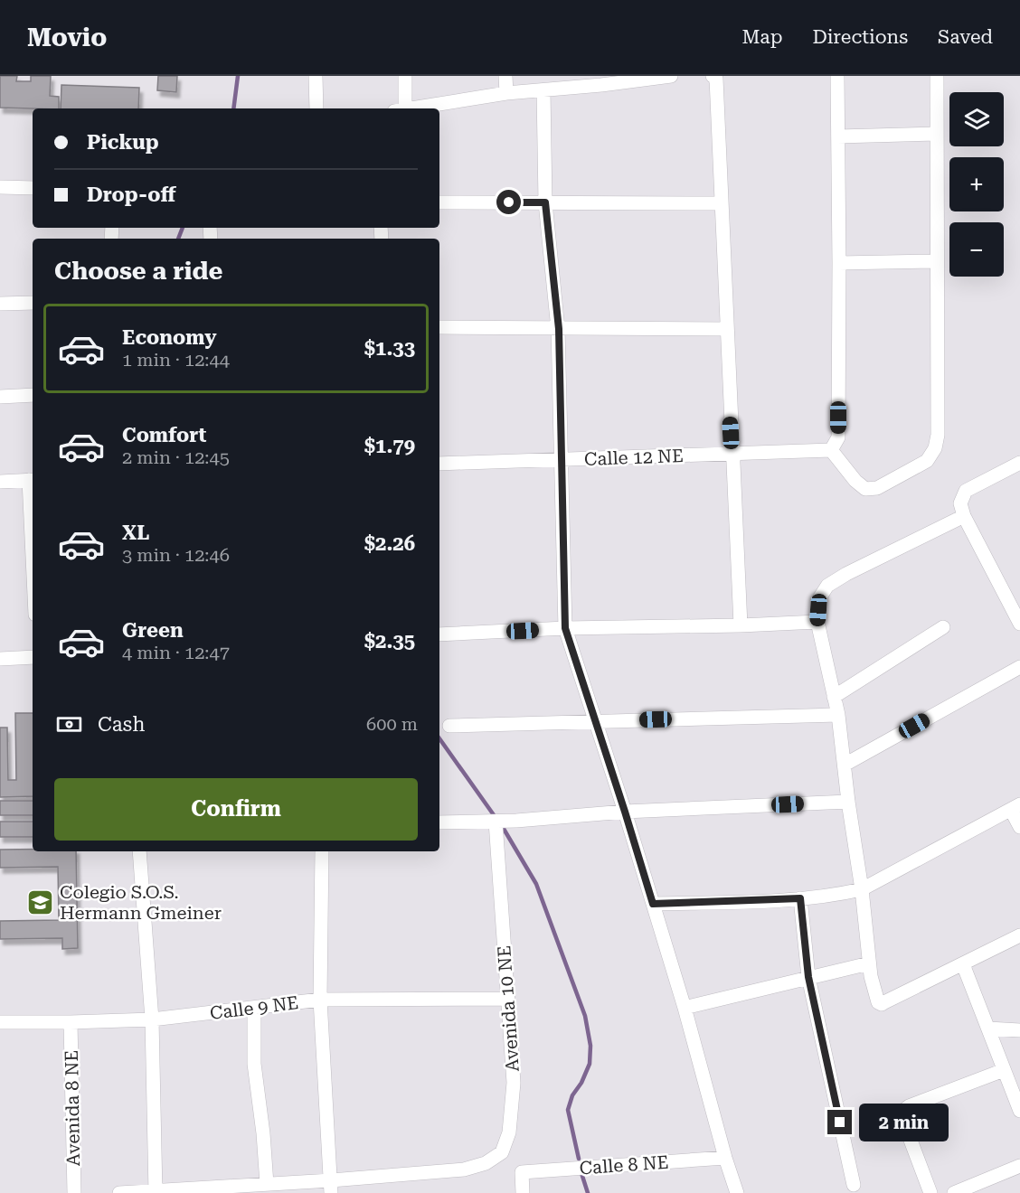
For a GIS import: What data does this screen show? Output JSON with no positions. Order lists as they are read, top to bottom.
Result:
{
  "streets": {
    "street": [
      "Calle 12 NE",
      "Calle 9 NE",
      "Avenida 10 NE",
      "Avenida 8 NE",
      "Calle 8 NE"
    ]
  },
  "crossings": [
    ["Calle 9 NE", "Avenida 10 NE"],
    ["Calle 9 NE", "Avenida 8 NE"]
  ],
  "places": {
    "school or university": ["Colegio S.O.S. Hermann Gmeiner"]
  },
  "page": {
    "header": "Movio",
    "nav": ["Map", "Directions", "Saved"],
    "map_buttons": ["+", "−"],
    "banner": ["Pickup", "Drop-off"],
    "heading": "Choose a ride",
    "list": [
      {
        "name": "Economy",
        "note": "1 min · 12:44",
        "value": "$1.33"
      },
      {
        "name": "Comfort",
        "note": "2 min · 12:45",
        "value": "$1.79"
      },
      {
        "name": "XL",
        "note": "3 min · 12:46",
        "value": "$2.26"
      },
      {
        "name": "Green",
        "note": "4 min · 12:47",
        "value": "$2.35"
      }
    ],
    "pay": ["Cash", "600 m"],
    "buttons": "Confirm",
    "bubble": "2 min"
  }
}
